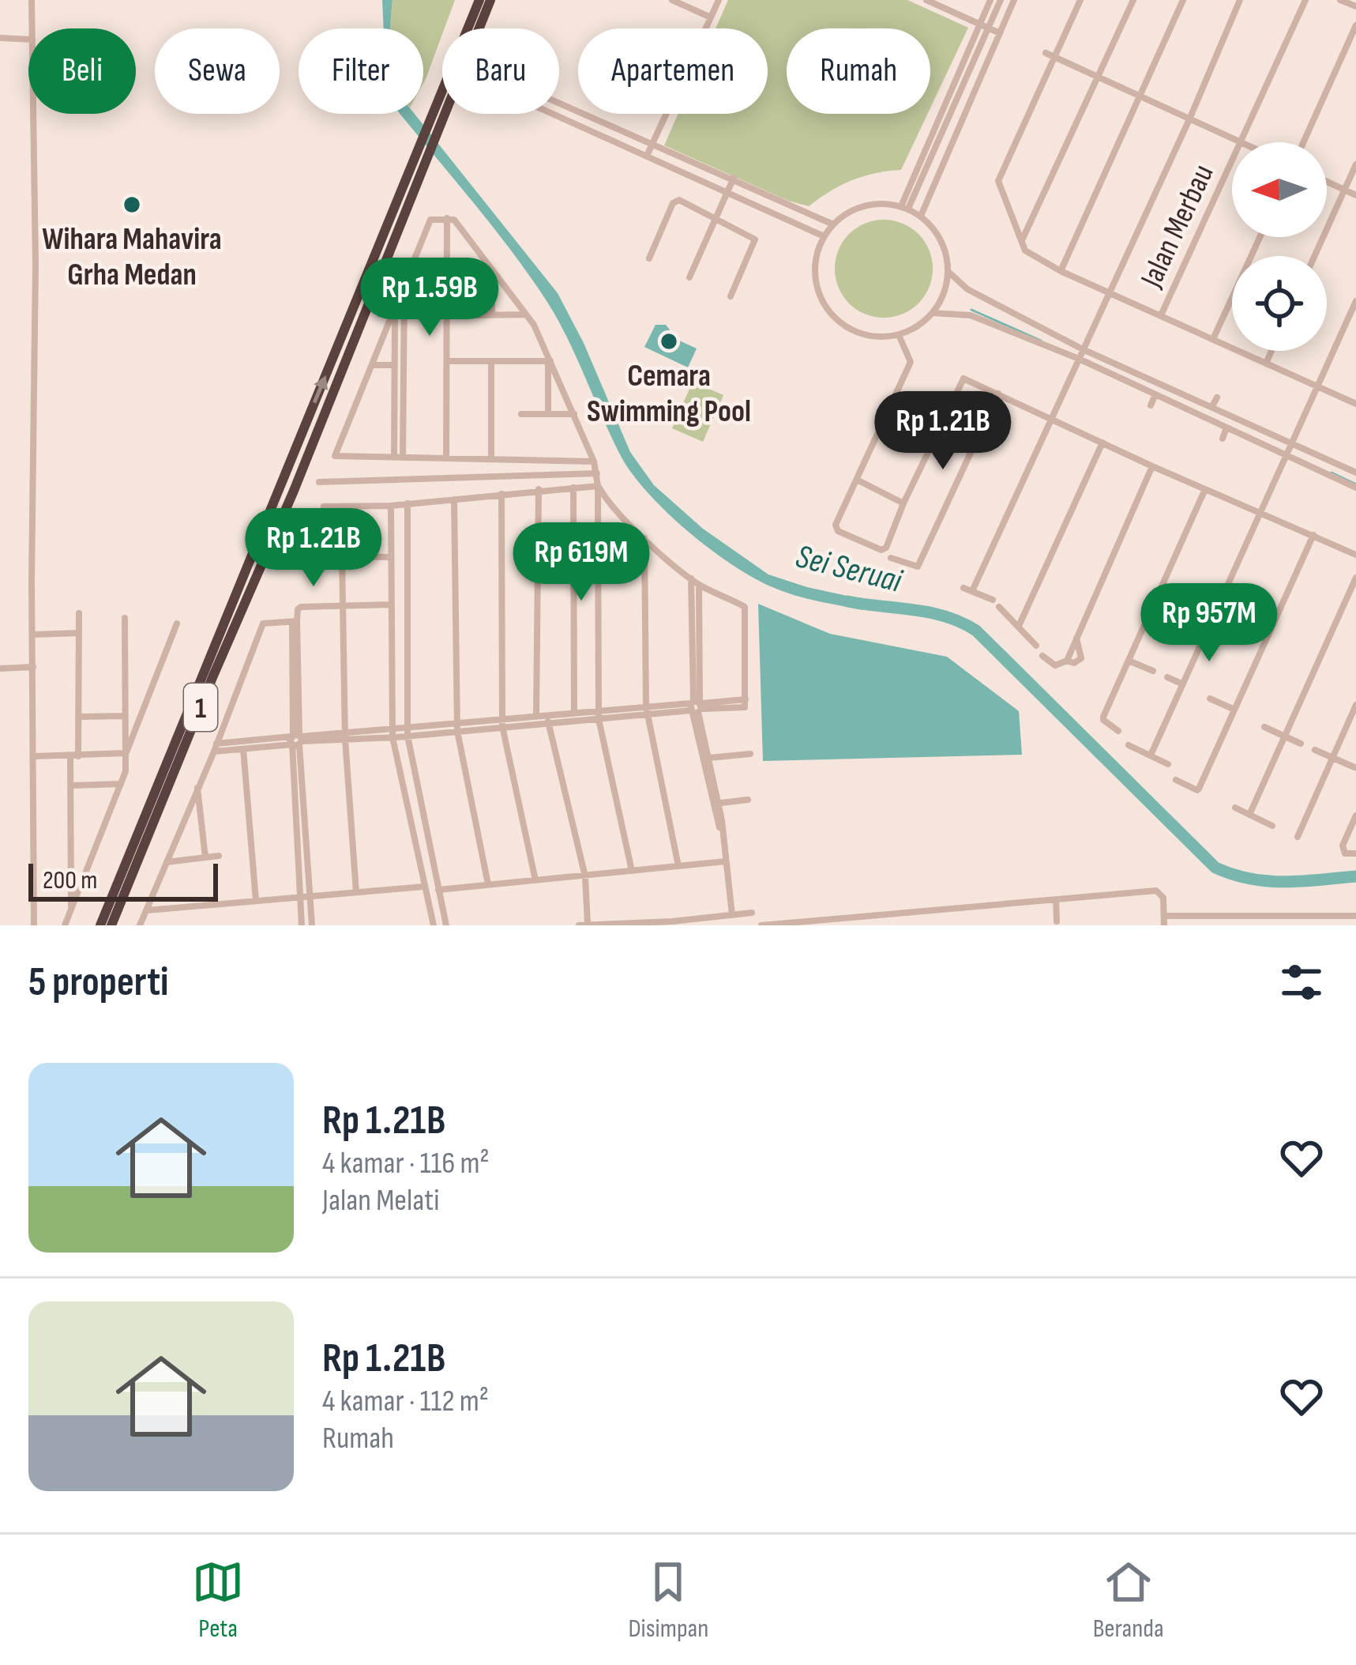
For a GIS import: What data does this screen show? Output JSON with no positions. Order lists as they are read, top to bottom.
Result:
{
  "streets": {
    "highway": ["1"],
    "street": ["Jalan Merbau"]
  },
  "water": ["Sei Seruai"],
  "places": ["Wihara Mahavira Grha Medan", "Cemara Swimming Pool"],
  "scale_bar": "200 m",
  "north": "left",
  "page": {
    "chip": [
      "Beli",
      "Sewa",
      "Filter",
      "Baru",
      "Apartemen",
      "Rumah"
    ],
    "price": [
      "Rp 1.59B",
      "Rp 1.21B",
      "Rp 1.21B",
      "Rp 619M",
      "Rp 957M"
    ],
    "scale": "200 m",
    "heading": "5 properti",
    "list": [
      {
        "name": "Rp 1.21B",
        "note": "4 kamar · 116 m² · Jalan Melati"
      },
      {
        "name": "Rp 1.21B",
        "note": "4 kamar · 112 m² · Rumah"
      }
    ],
    "tabs": ["Peta", "Disimpan", "Beranda"]
  }
}
